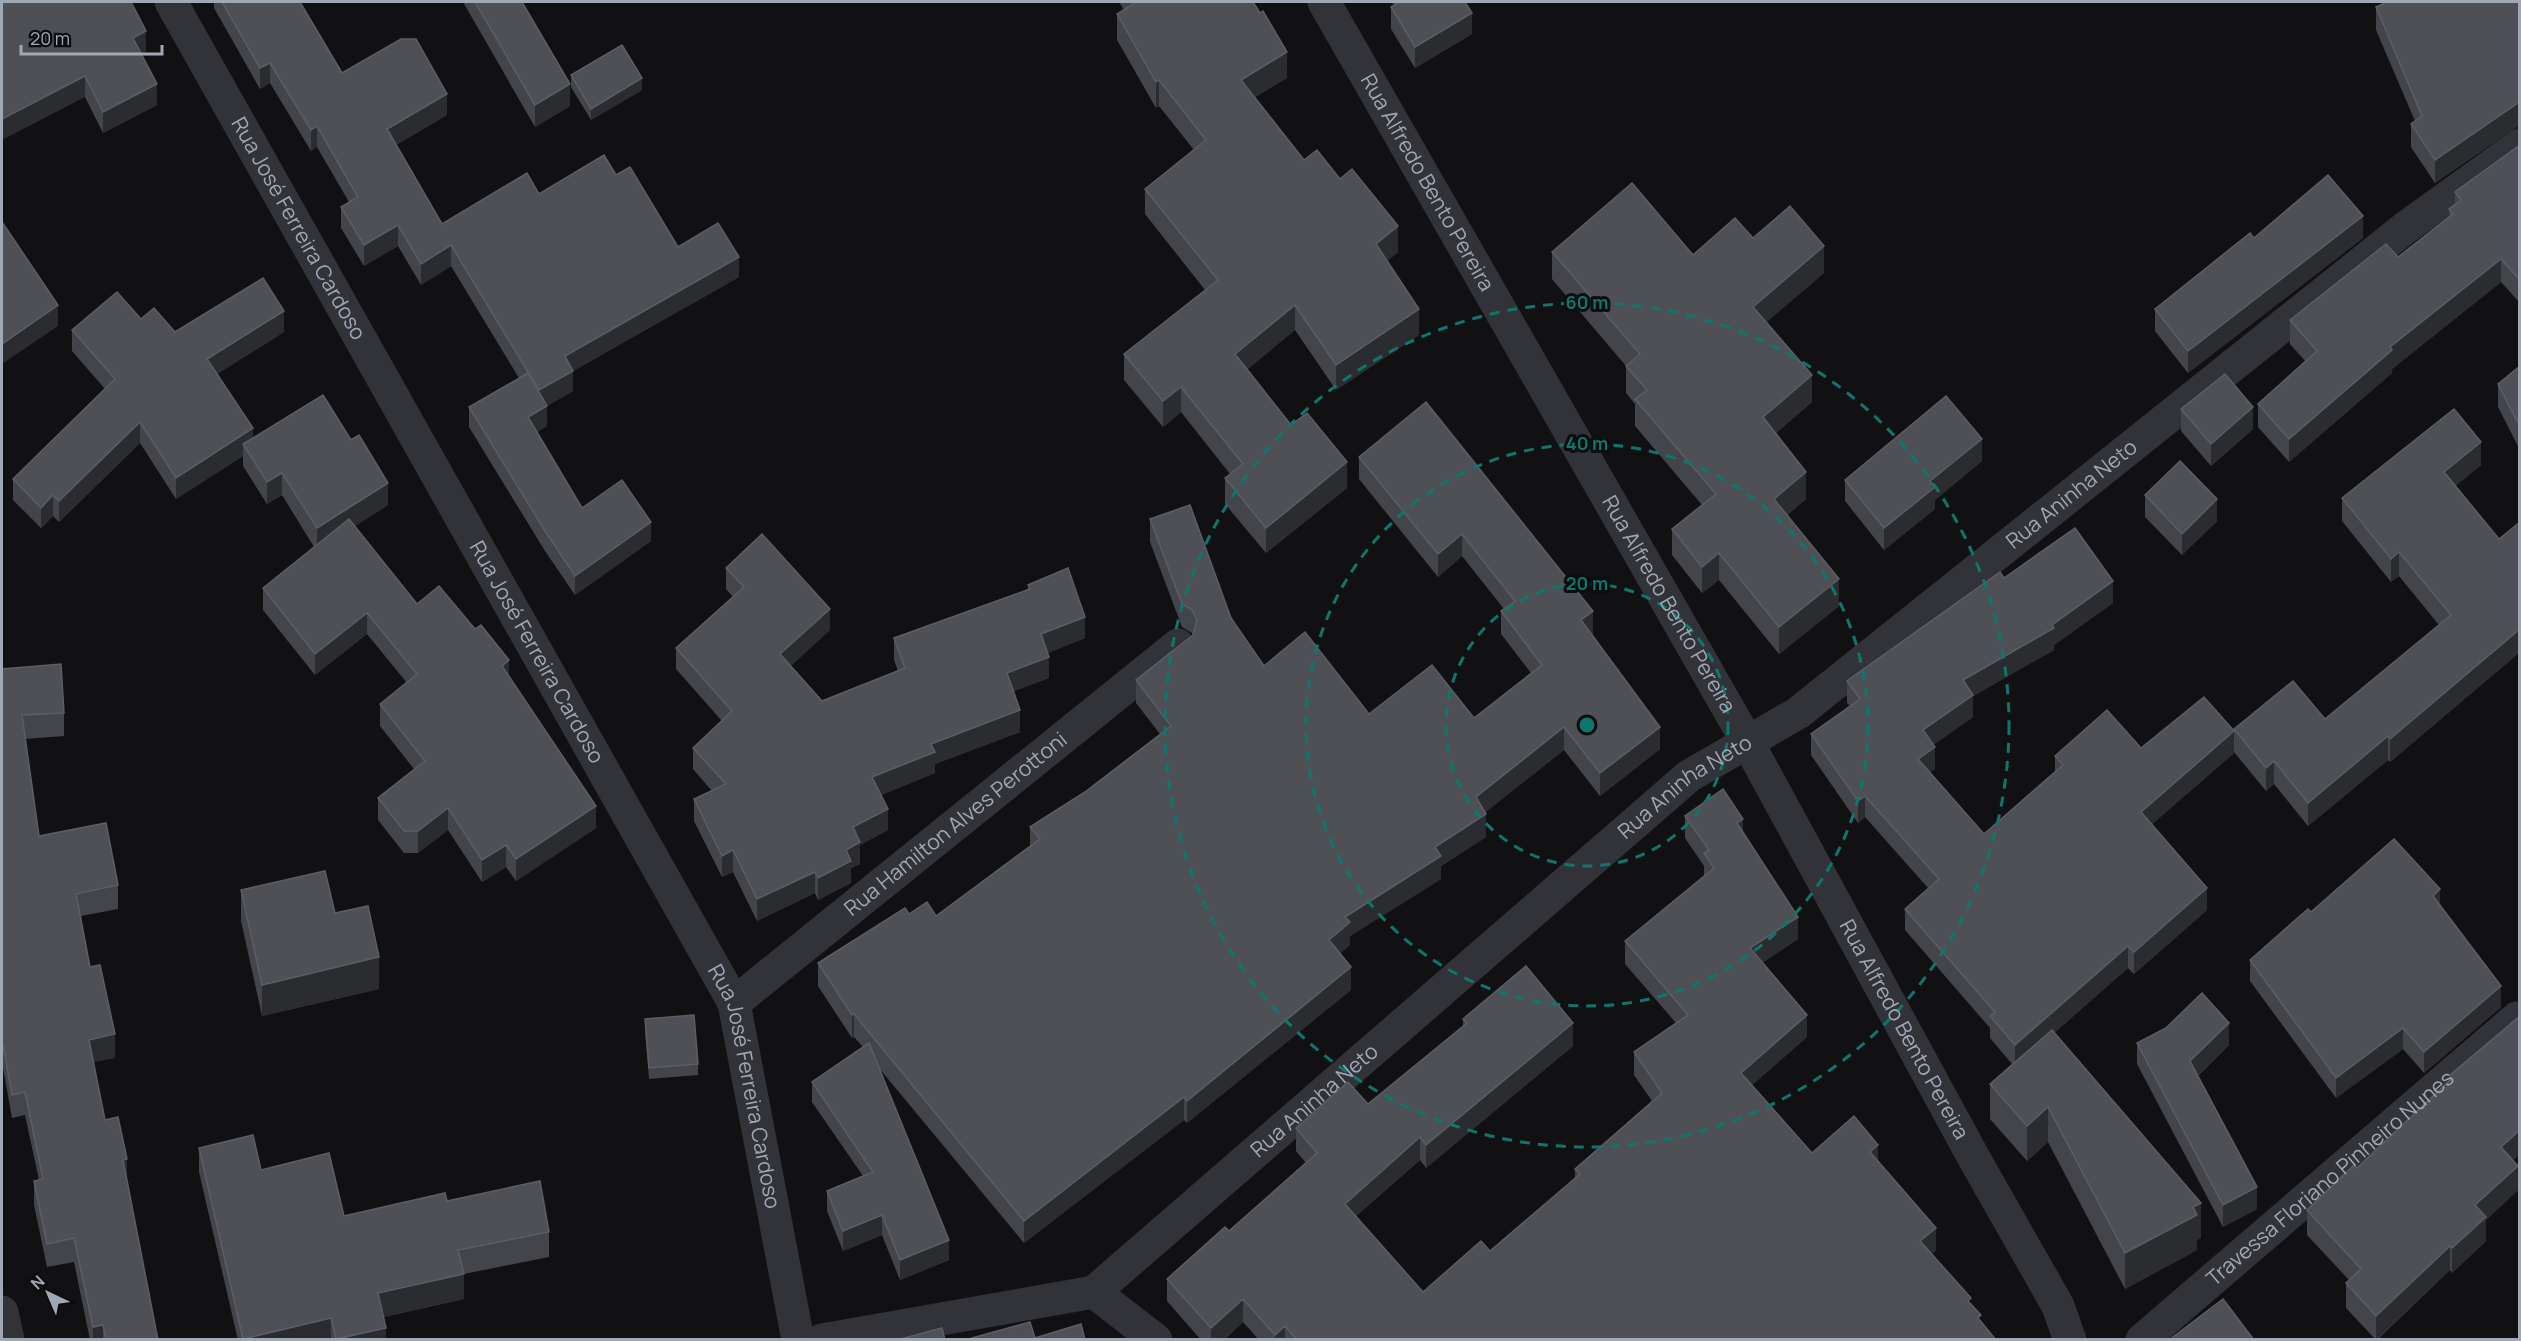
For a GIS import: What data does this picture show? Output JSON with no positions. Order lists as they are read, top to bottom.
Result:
{
  "streets": {
    "street": [
      "Rua Alfredo Bento Pereira",
      "Rua José Ferreira Cardoso",
      "Rua Aninha Neto",
      "Rua Hamilton Alves Perottoni",
      "Travessa Floriano Pinheiro Nunes"
    ]
  },
  "crossings": [
    ["Rua Alfredo Bento Pereira", "Rua Aninha Neto"],
    ["Rua José Ferreira Cardoso", "Rua Hamilton Alves Perottoni"]
  ],
  "scale_bar": "20 m",
  "north": "top left",
  "rings": ["60 m", "40 m", "20 m"]
}
